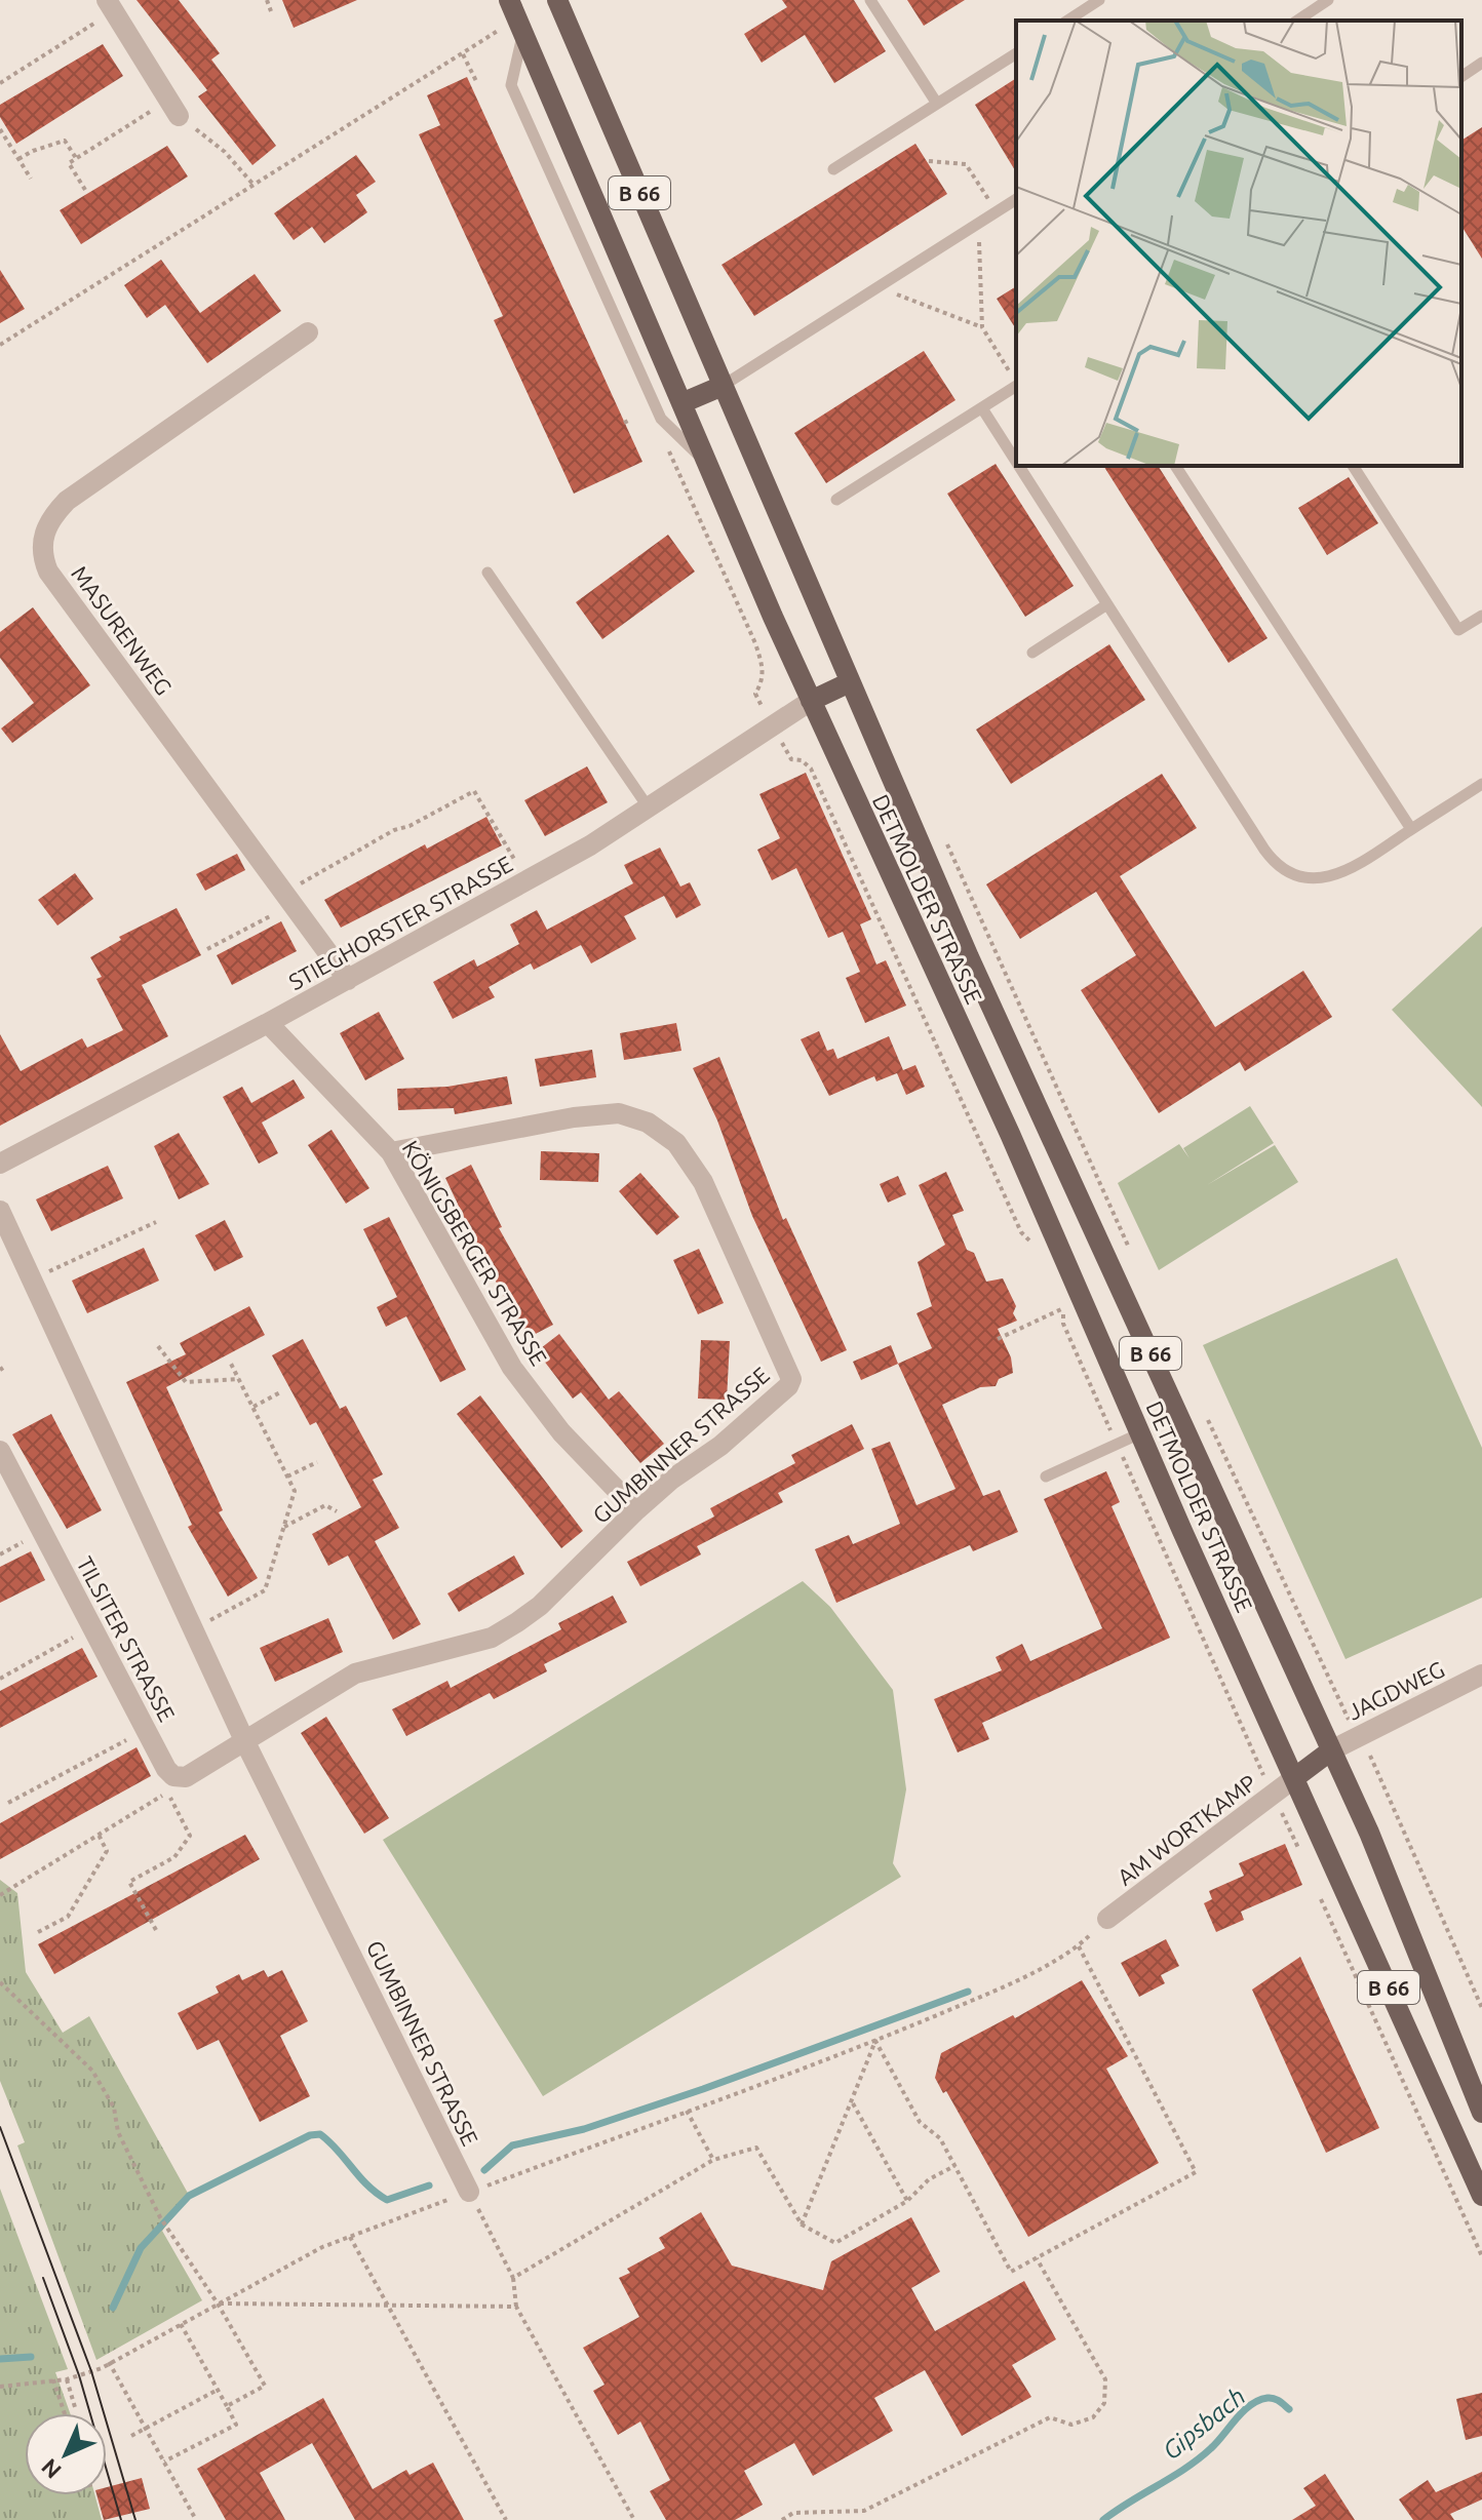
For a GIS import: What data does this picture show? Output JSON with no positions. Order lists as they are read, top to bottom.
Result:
{
  "streets": {
    "main road": ["B 66", "DETMOLDER STRASSE"],
    "street": [
      "MASURENWEG",
      "STIEGHORSTER STRASSE",
      "KÖNIGSBERGER STRASSE",
      "GUMBINNER STRASSE",
      "TILSITER STRASSE",
      "JAGDWEG",
      "AM WORTKAMP"
    ]
  },
  "crossings": [
    ["MASURENWEG", "STIEGHORSTER STRASSE"],
    ["DETMOLDER STRASSE", "STIEGHORSTER STRASSE"],
    ["DETMOLDER STRASSE", "JAGDWEG"],
    ["DETMOLDER STRASSE", "AM WORTKAMP"],
    ["STIEGHORSTER STRASSE", "KÖNIGSBERGER STRASSE"],
    ["KÖNIGSBERGER STRASSE", "GUMBINNER STRASSE"],
    ["GUMBINNER STRASSE", "TILSITER STRASSE"]
  ],
  "water": ["Gipsbach"],
  "north": "bottom left"
}
